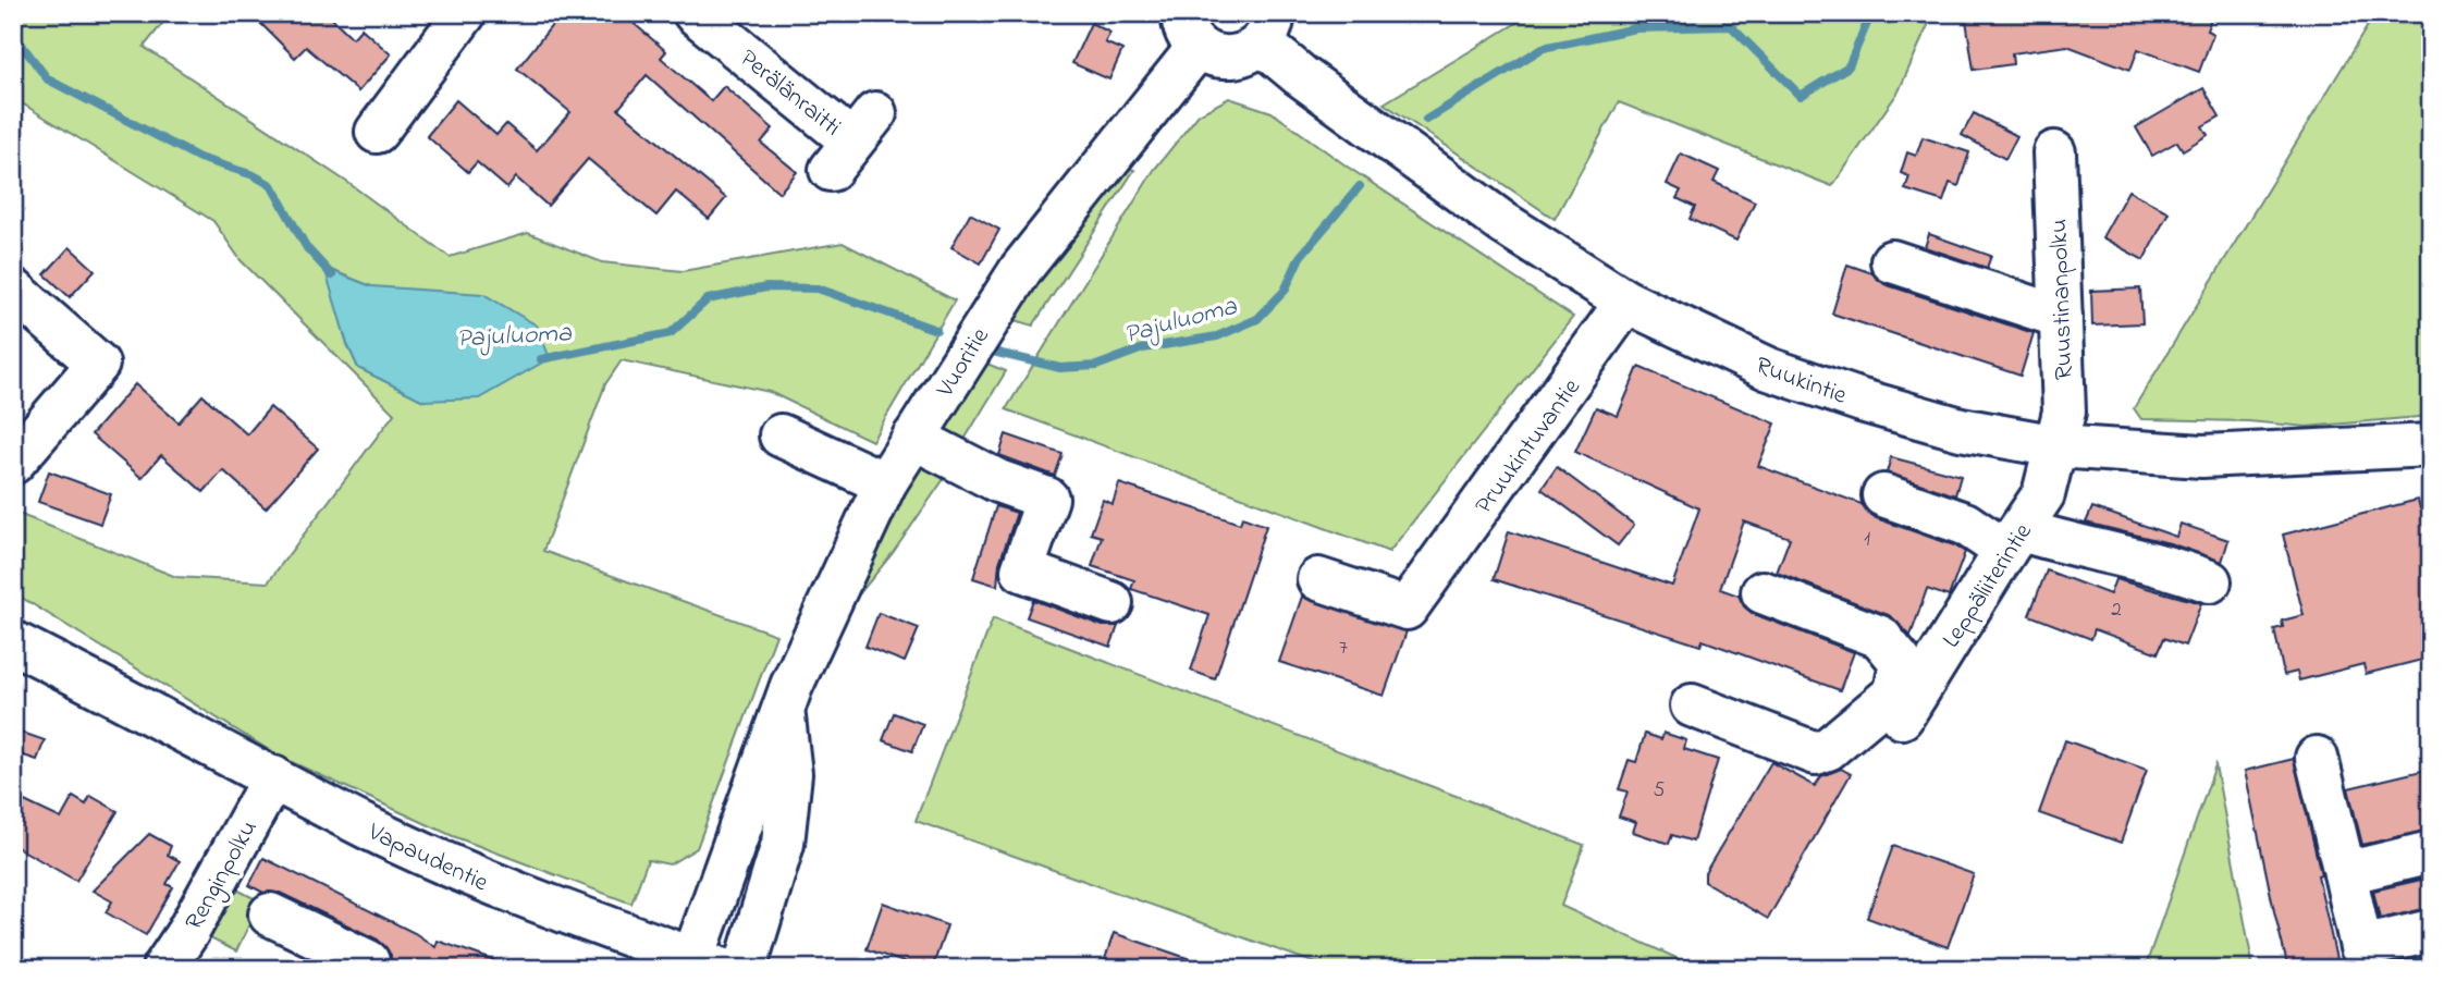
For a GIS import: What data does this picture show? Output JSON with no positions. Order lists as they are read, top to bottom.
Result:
{
  "streets": {
    "street": [
      "Perälänraitti",
      "Ruustinanpolku",
      "Vuoritie",
      "Ruukintie",
      "Pruukintuvantie",
      "Leppäliiterintie",
      "Vapaudentie",
      "Renginpolku"
    ]
  },
  "crossings": [
    ["Ruustinanpolku", "Ruukintie"],
    ["Ruustinanpolku", "Leppäliiterintie"],
    ["Vuoritie", "Vapaudentie"],
    ["Ruukintie", "Pruukintuvantie"],
    ["Ruukintie", "Leppäliiterintie"],
    ["Vapaudentie", "Renginpolku"]
  ],
  "water": ["Pajuluoma"],
  "house_numbers": [
    "1",
    "2",
    "7",
    "5"
  ]
}
